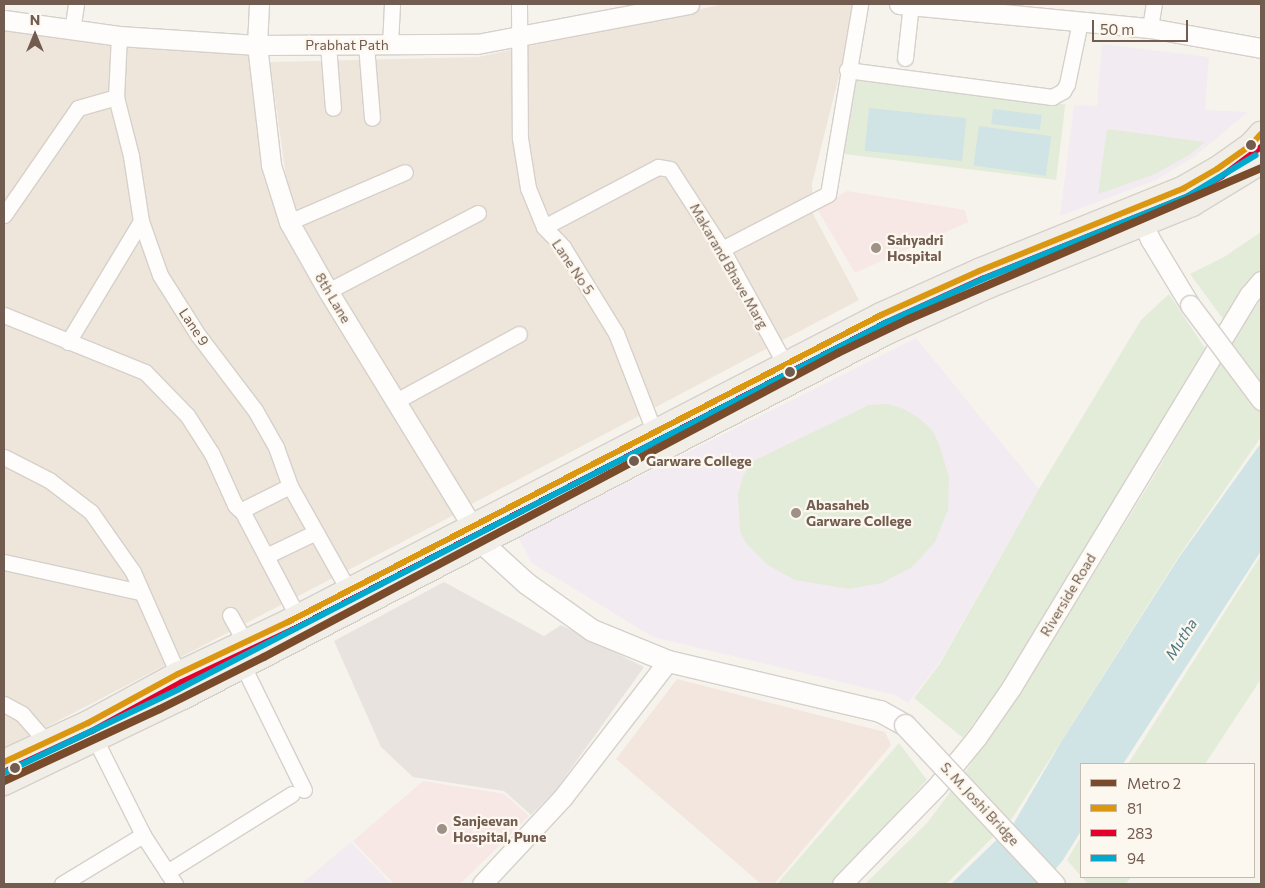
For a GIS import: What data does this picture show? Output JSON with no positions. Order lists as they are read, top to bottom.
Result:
{
  "streets": {
    "main road": ["S. M. Joshi Bridge"],
    "street": [
      "Prabhat Path",
      "Makarand Bhave Marg",
      "Lane No 5",
      "8th Lane",
      "Lane 9",
      "Riverside Road"
    ]
  },
  "crossings": [
    ["Prabhat Path", "Lane No 5"],
    ["Prabhat Path", "8th Lane"],
    ["Prabhat Path", "Lane 9"],
    ["Makarand Bhave Marg", "Lane No 5"],
    ["8th Lane", "S. M. Joshi Bridge"]
  ],
  "water": ["Mutha"],
  "places": [
    "Sahyadri Hospital",
    "Garware College",
    "Abasaheb Garware College",
    "Sanjeevan Hospital, Pune"
  ],
  "lines": [
    "transit line 81",
    "transit line 283",
    "transit line 94",
    "metro line 2"
  ],
  "legend": [
    "Metro 2",
    "81",
    "283",
    "94"
  ],
  "scale_bar": "50 m",
  "north": "top"
}
